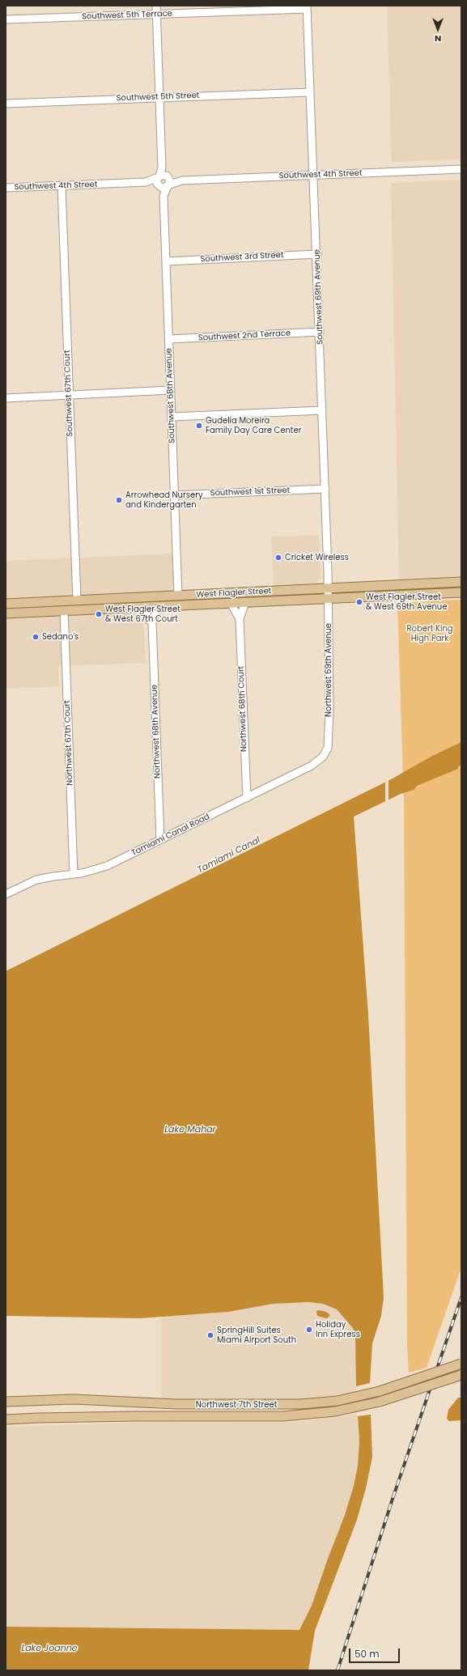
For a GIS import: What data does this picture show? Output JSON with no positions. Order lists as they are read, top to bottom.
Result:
{
  "streets": {
    "main road": ["West Flagler Street", "Northwest 7th Street"],
    "street": [
      "Southwest 5th Terrace",
      "Southwest 5th Street",
      "Southwest 4th Street",
      "Southwest 3rd Street",
      "Southwest 69th Avenue",
      "Southwest 2nd Terrace",
      "Southwest 67th Court",
      "Southwest 68th Avenue",
      "Southwest 1st Street",
      "Northwest 69th Avenue",
      "Northwest 68th Court",
      "Northwest 68th Avenue",
      "Northwest 67th Court",
      "Tamiami Canal Road"
    ]
  },
  "crossings": [
    ["Southwest 5th Terrace", "Southwest 69th Avenue"],
    ["Southwest 5th Street", "Southwest 69th Avenue"],
    ["Southwest 4th Street", "Southwest 69th Avenue"],
    ["Southwest 4th Street", "Southwest 67th Court"],
    ["Southwest 4th Street", "Southwest 68th Avenue"],
    ["Southwest 3rd Street", "Southwest 69th Avenue"],
    ["Southwest 3rd Street", "Southwest 68th Avenue"],
    ["Southwest 69th Avenue", "Southwest 2nd Terrace"],
    ["Southwest 69th Avenue", "Southwest 1st Street"],
    ["Southwest 69th Avenue", "West Flagler Street"],
    ["Southwest 69th Avenue", "Northwest 69th Avenue"],
    ["Southwest 2nd Terrace", "Southwest 68th Avenue"],
    ["Southwest 67th Court", "West Flagler Street"],
    ["Southwest 68th Avenue", "Southwest 1st Street"],
    ["Southwest 68th Avenue", "West Flagler Street"],
    ["West Flagler Street", "Northwest 69th Avenue"],
    ["West Flagler Street", "Northwest 68th Court"],
    ["West Flagler Street", "Northwest 68th Avenue"],
    ["West Flagler Street", "Northwest 67th Court"],
    ["Northwest 69th Avenue", "Tamiami Canal Road"],
    ["Northwest 68th Court", "Tamiami Canal Road"],
    ["Northwest 68th Avenue", "Tamiami Canal Road"],
    ["Northwest 67th Court", "Tamiami Canal Road"]
  ],
  "water": ["Tamiami Canal", "Lake Mahar", "Lake Joanne"],
  "parks": ["Robert King High Park"],
  "places": [
    "Gudelia Moreira Family Day Care Center",
    "Arrowhead Nursery and Kindergarten",
    "Cricket Wireless",
    "West Flagler Street & West 69th Avenue",
    "West Flagler Street & West 67th Court",
    "Sedano's",
    "Holiday Inn Express",
    "SpringHill Suites Miami Airport South"
  ],
  "scale_bar": "50 m",
  "north": "bottom"
}
